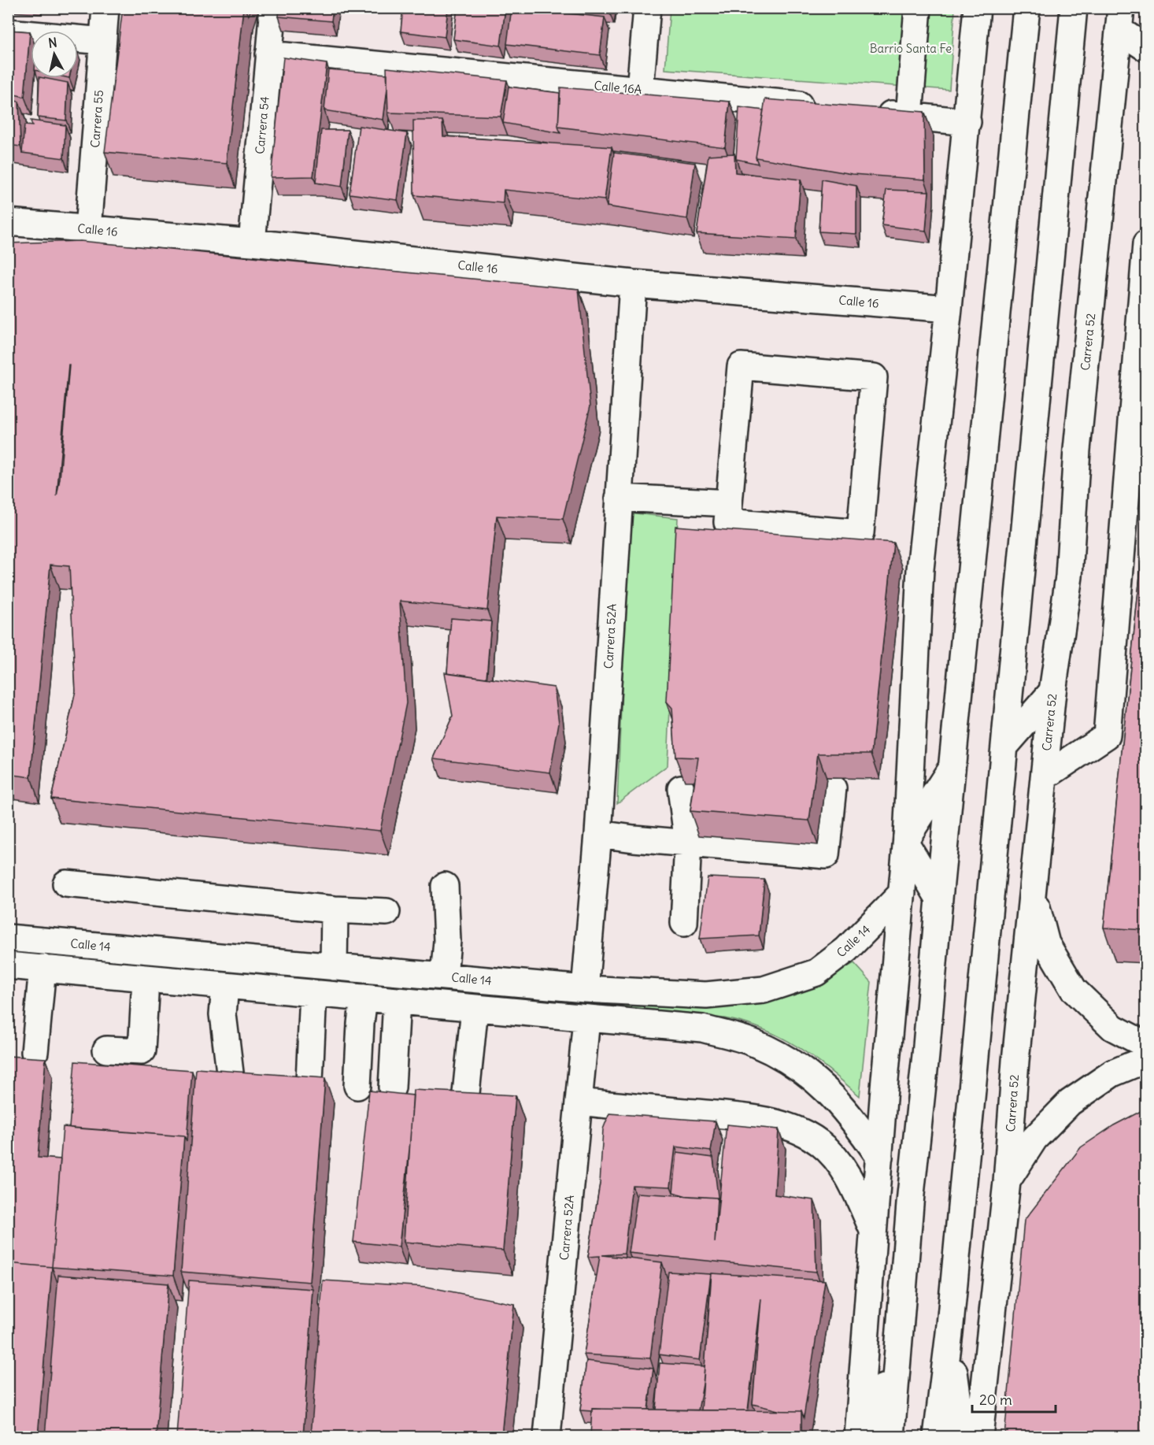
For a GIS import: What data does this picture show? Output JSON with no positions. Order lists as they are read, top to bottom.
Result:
{
  "streets": {
    "street": [
      "Calle 16A",
      "Carrera 55",
      "Carrera 54",
      "Calle 16",
      "Carrera 52",
      "Carrera 52A",
      "Calle 14"
    ]
  },
  "crossings": [
    ["Calle 16A", "Carrera 54"],
    ["Carrera 55", "Calle 16"],
    ["Carrera 54", "Calle 16"],
    ["Calle 16", "Carrera 52A"],
    ["Carrera 52A", "Calle 14"]
  ],
  "parks": ["Barrio Santa Fe"],
  "scale_bar": "20 m",
  "north": "top"
}
